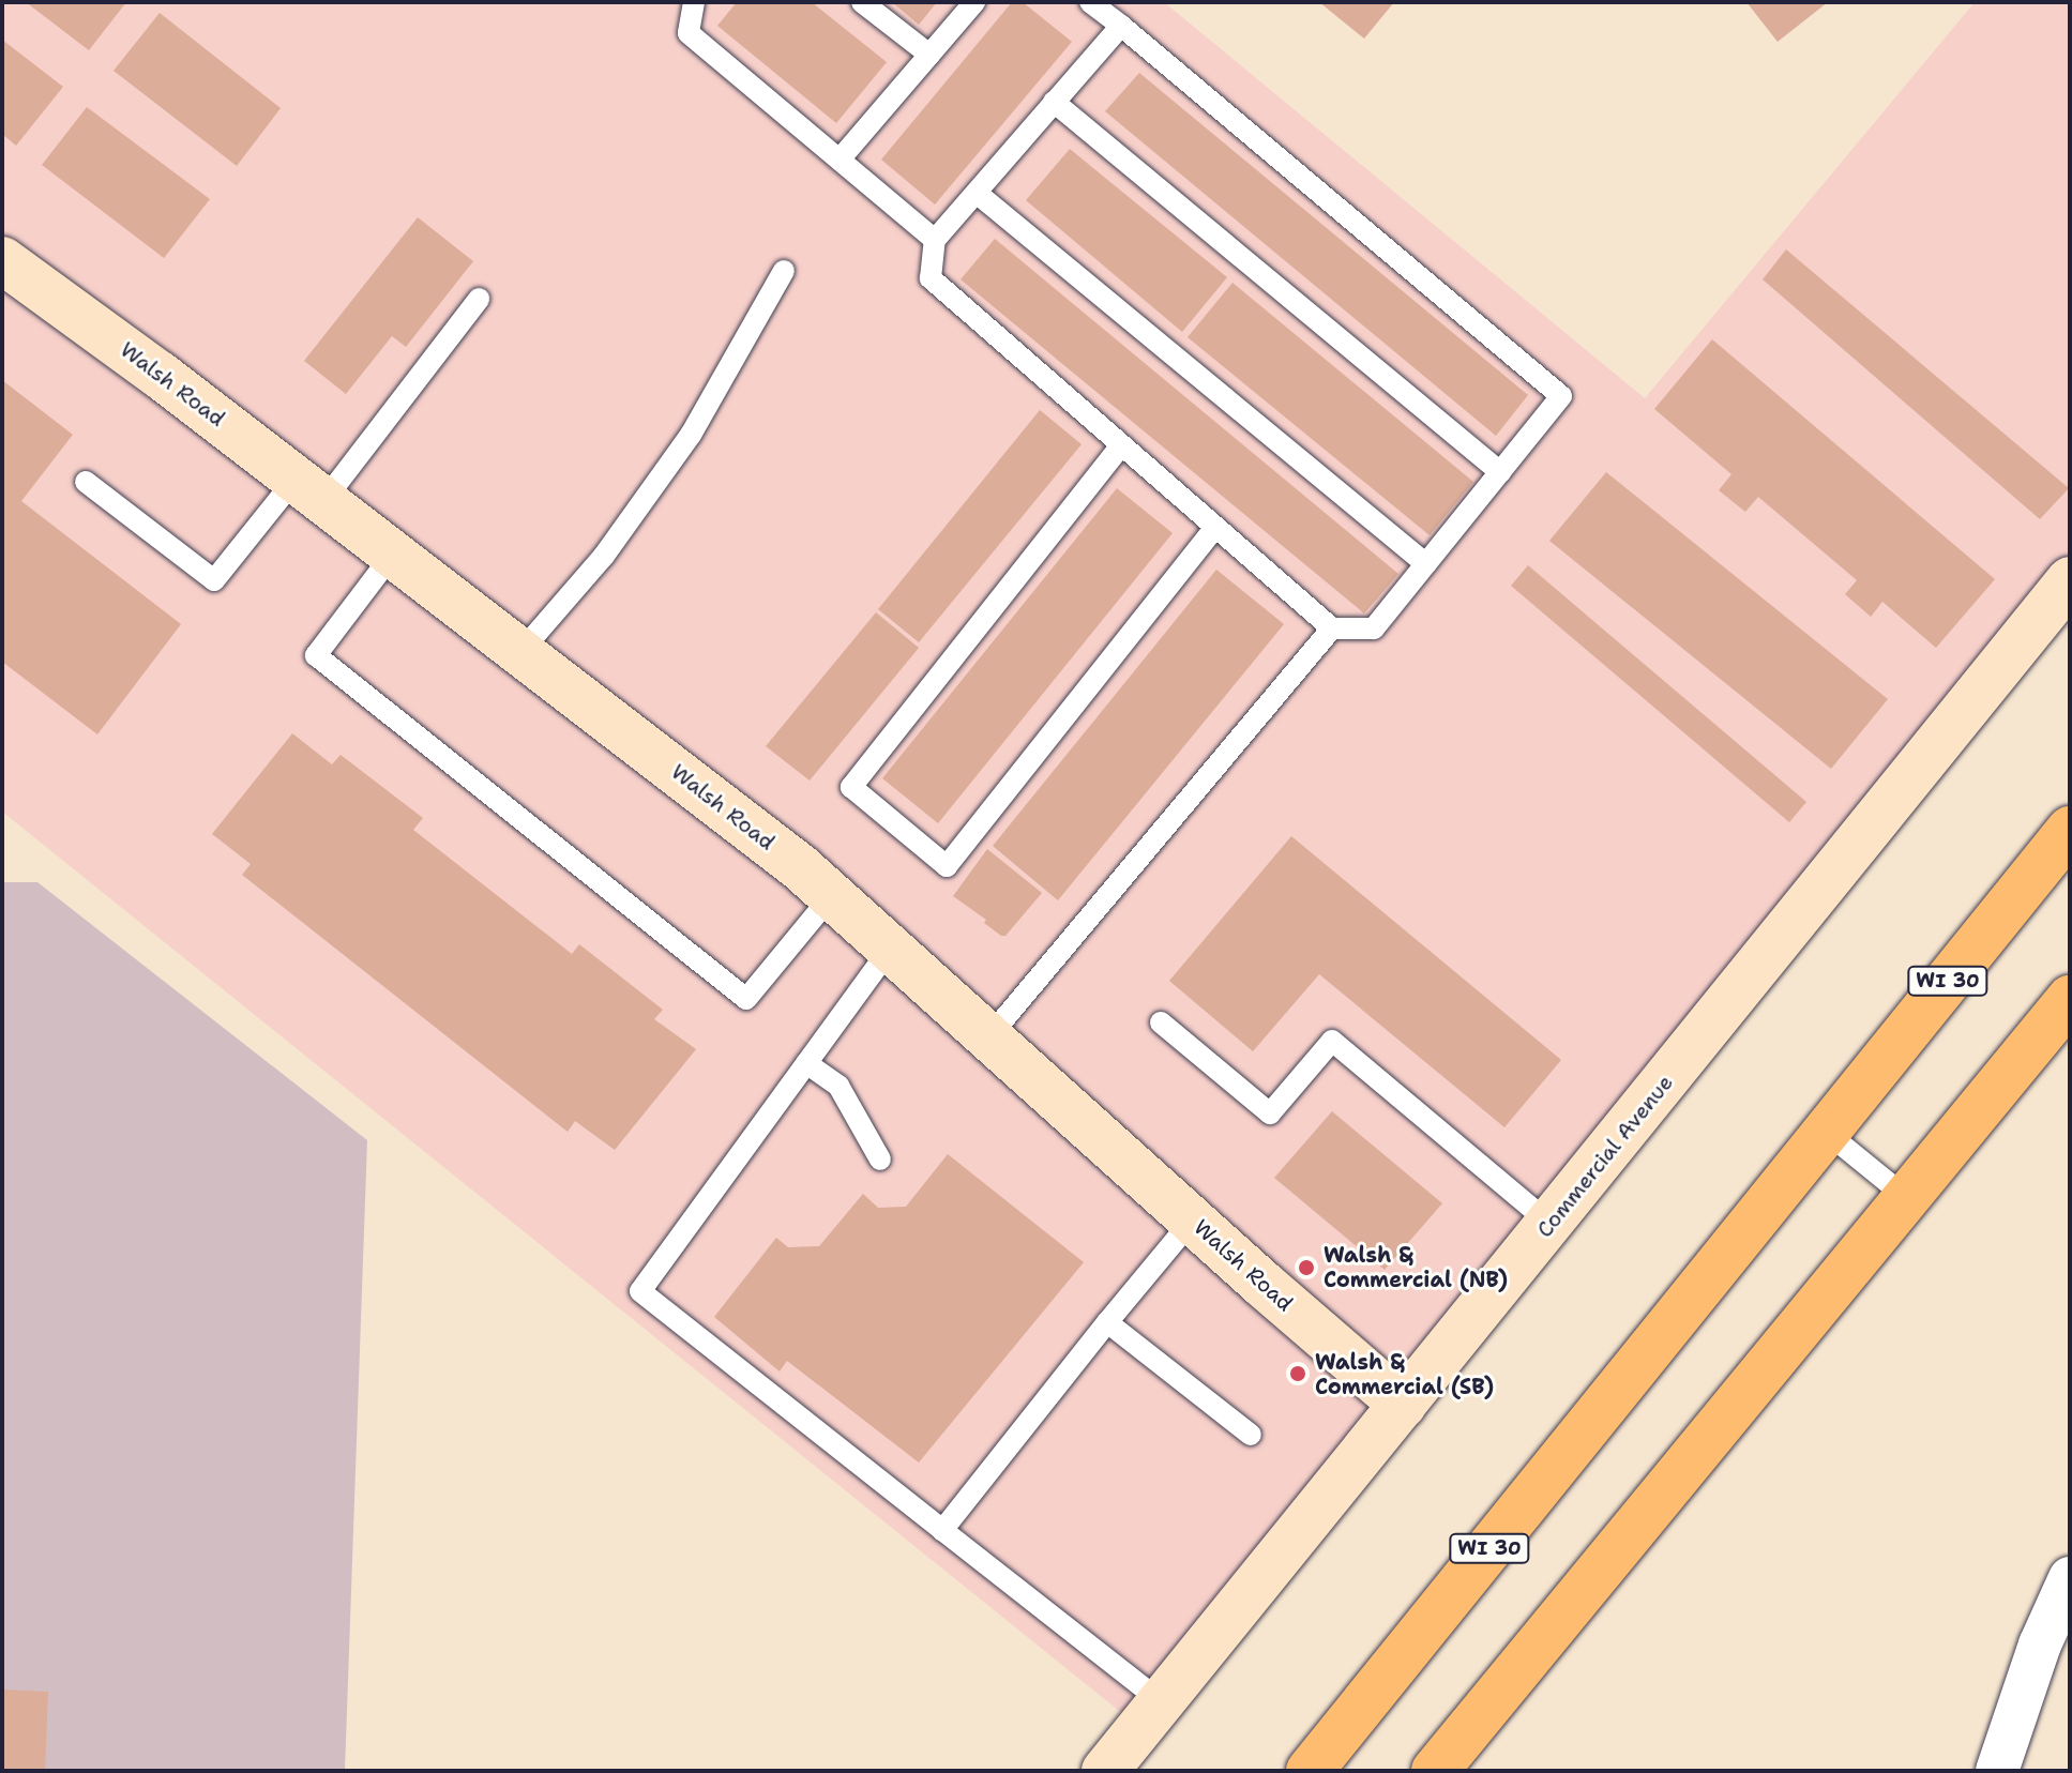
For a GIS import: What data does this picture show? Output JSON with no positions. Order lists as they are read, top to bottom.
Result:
{
  "streets": {
    "highway": ["WI 30"],
    "street": ["Walsh Road", "Commercial Avenue"]
  },
  "crossings": [
    ["Walsh Road", "Commercial Avenue"]
  ],
  "places": ["Walsh & Commercial (NB)", "Walsh & Commercial (SB)"]
}
